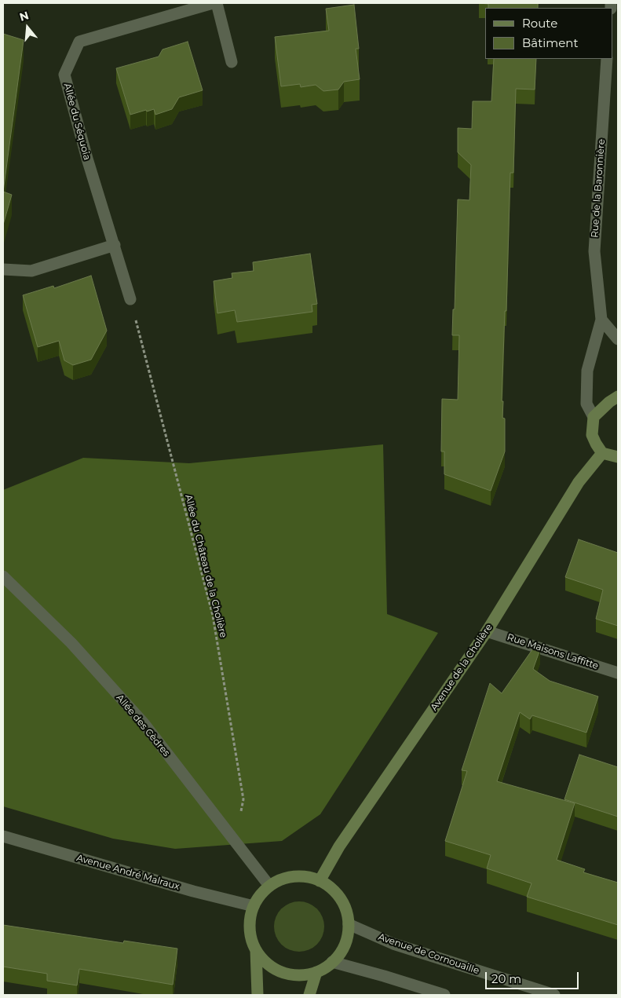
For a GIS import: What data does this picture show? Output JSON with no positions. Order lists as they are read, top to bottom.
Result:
{
  "streets": {
    "street": [
      "Allée du Séquoia",
      "Rue de la Baronnière",
      "Rue Maisons Laffitte",
      "Avenue de la Cholière",
      "Allée des Cèdres",
      "Avenue André Malraux",
      "Avenue de Cornouaille"
    ],
    "path": ["Allée du Château de la Cholière"]
  },
  "crossings": [
    ["Allée du Séquoia", "Allée du Château de la Cholière"],
    ["Allée du Château de la Cholière", "Allée des Cèdres"],
    ["Rue Maisons Laffitte", "Avenue de la Cholière"],
    ["Avenue de la Cholière", "Allée des Cèdres"],
    ["Avenue de la Cholière", "Avenue André Malraux"],
    ["Avenue de la Cholière", "Avenue de Cornouaille"],
    ["Allée des Cèdres", "Avenue André Malraux"],
    ["Allée des Cèdres", "Avenue de Cornouaille"],
    ["Avenue André Malraux", "Avenue de Cornouaille"]
  ],
  "legend": ["Route", "Bâtiment"],
  "scale_bar": "20 m",
  "north": "top"
}
